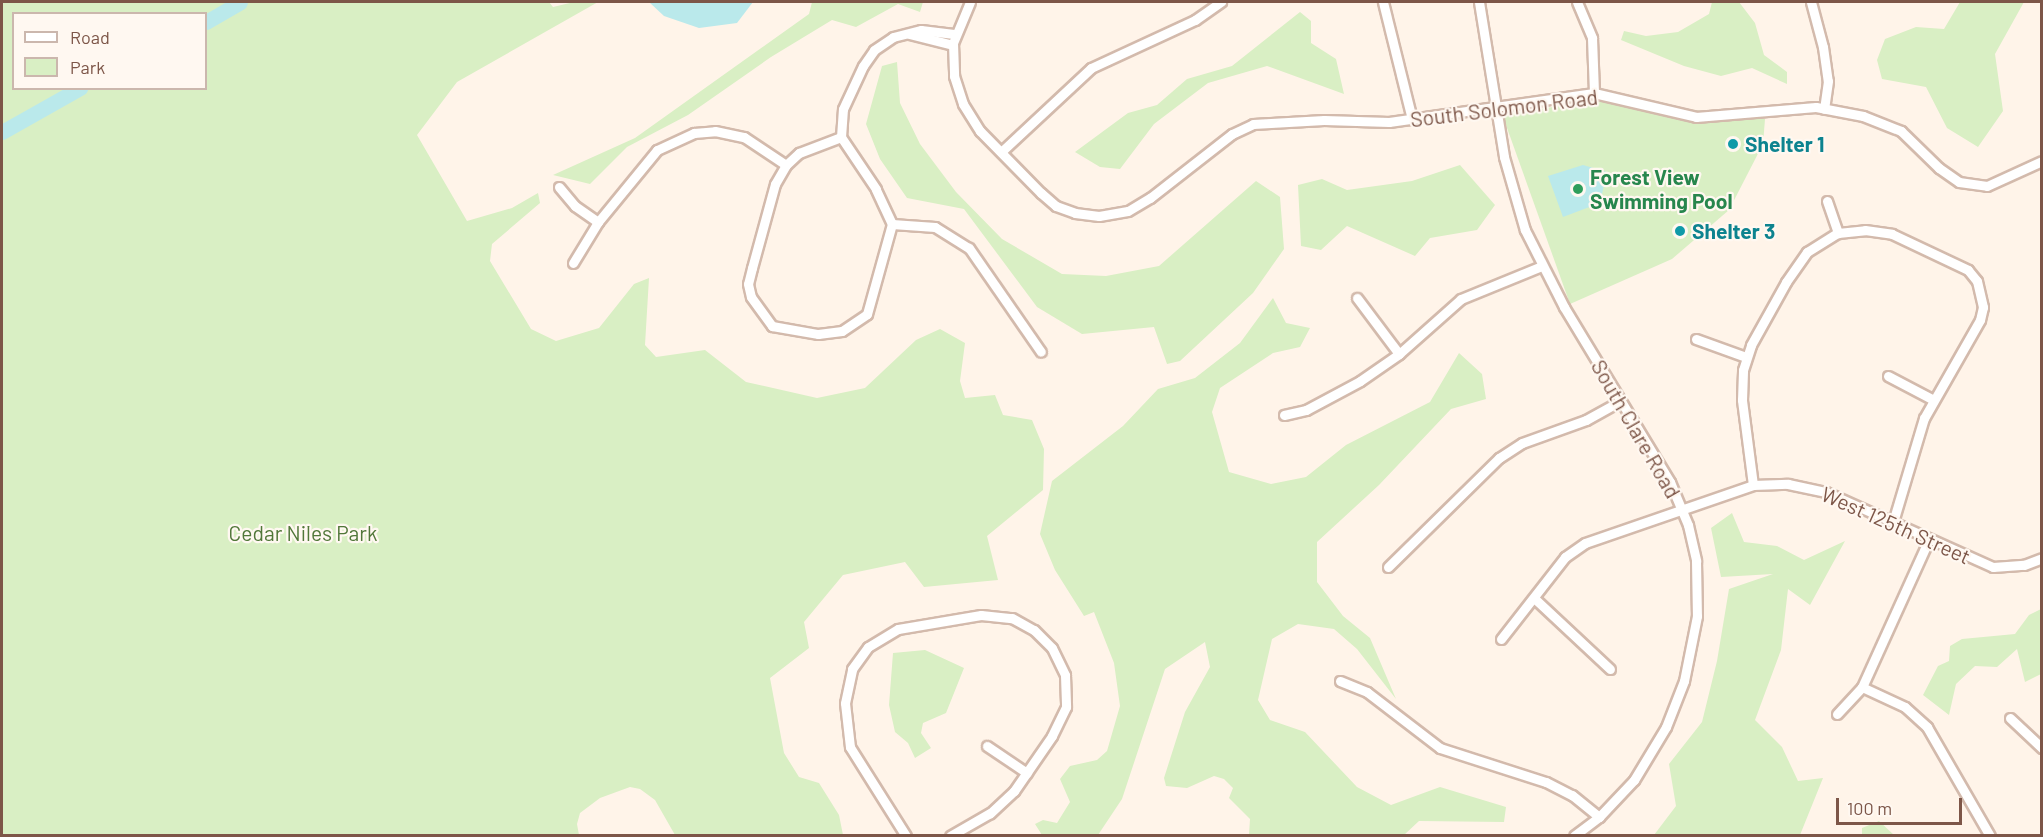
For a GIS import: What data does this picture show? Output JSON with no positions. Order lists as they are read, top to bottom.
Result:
{
  "streets": {
    "street": ["South Solomon Road", "South Clare Road", "West 125th Street"]
  },
  "crossings": [
    ["South Solomon Road", "South Clare Road"],
    ["South Clare Road", "West 125th Street"]
  ],
  "parks": ["Cedar Niles Park"],
  "places": ["Shelter 1", "Forest View Swimming Pool", "Shelter 3"],
  "legend": ["Road", "Park"],
  "scale_bar": "100 m"
}
